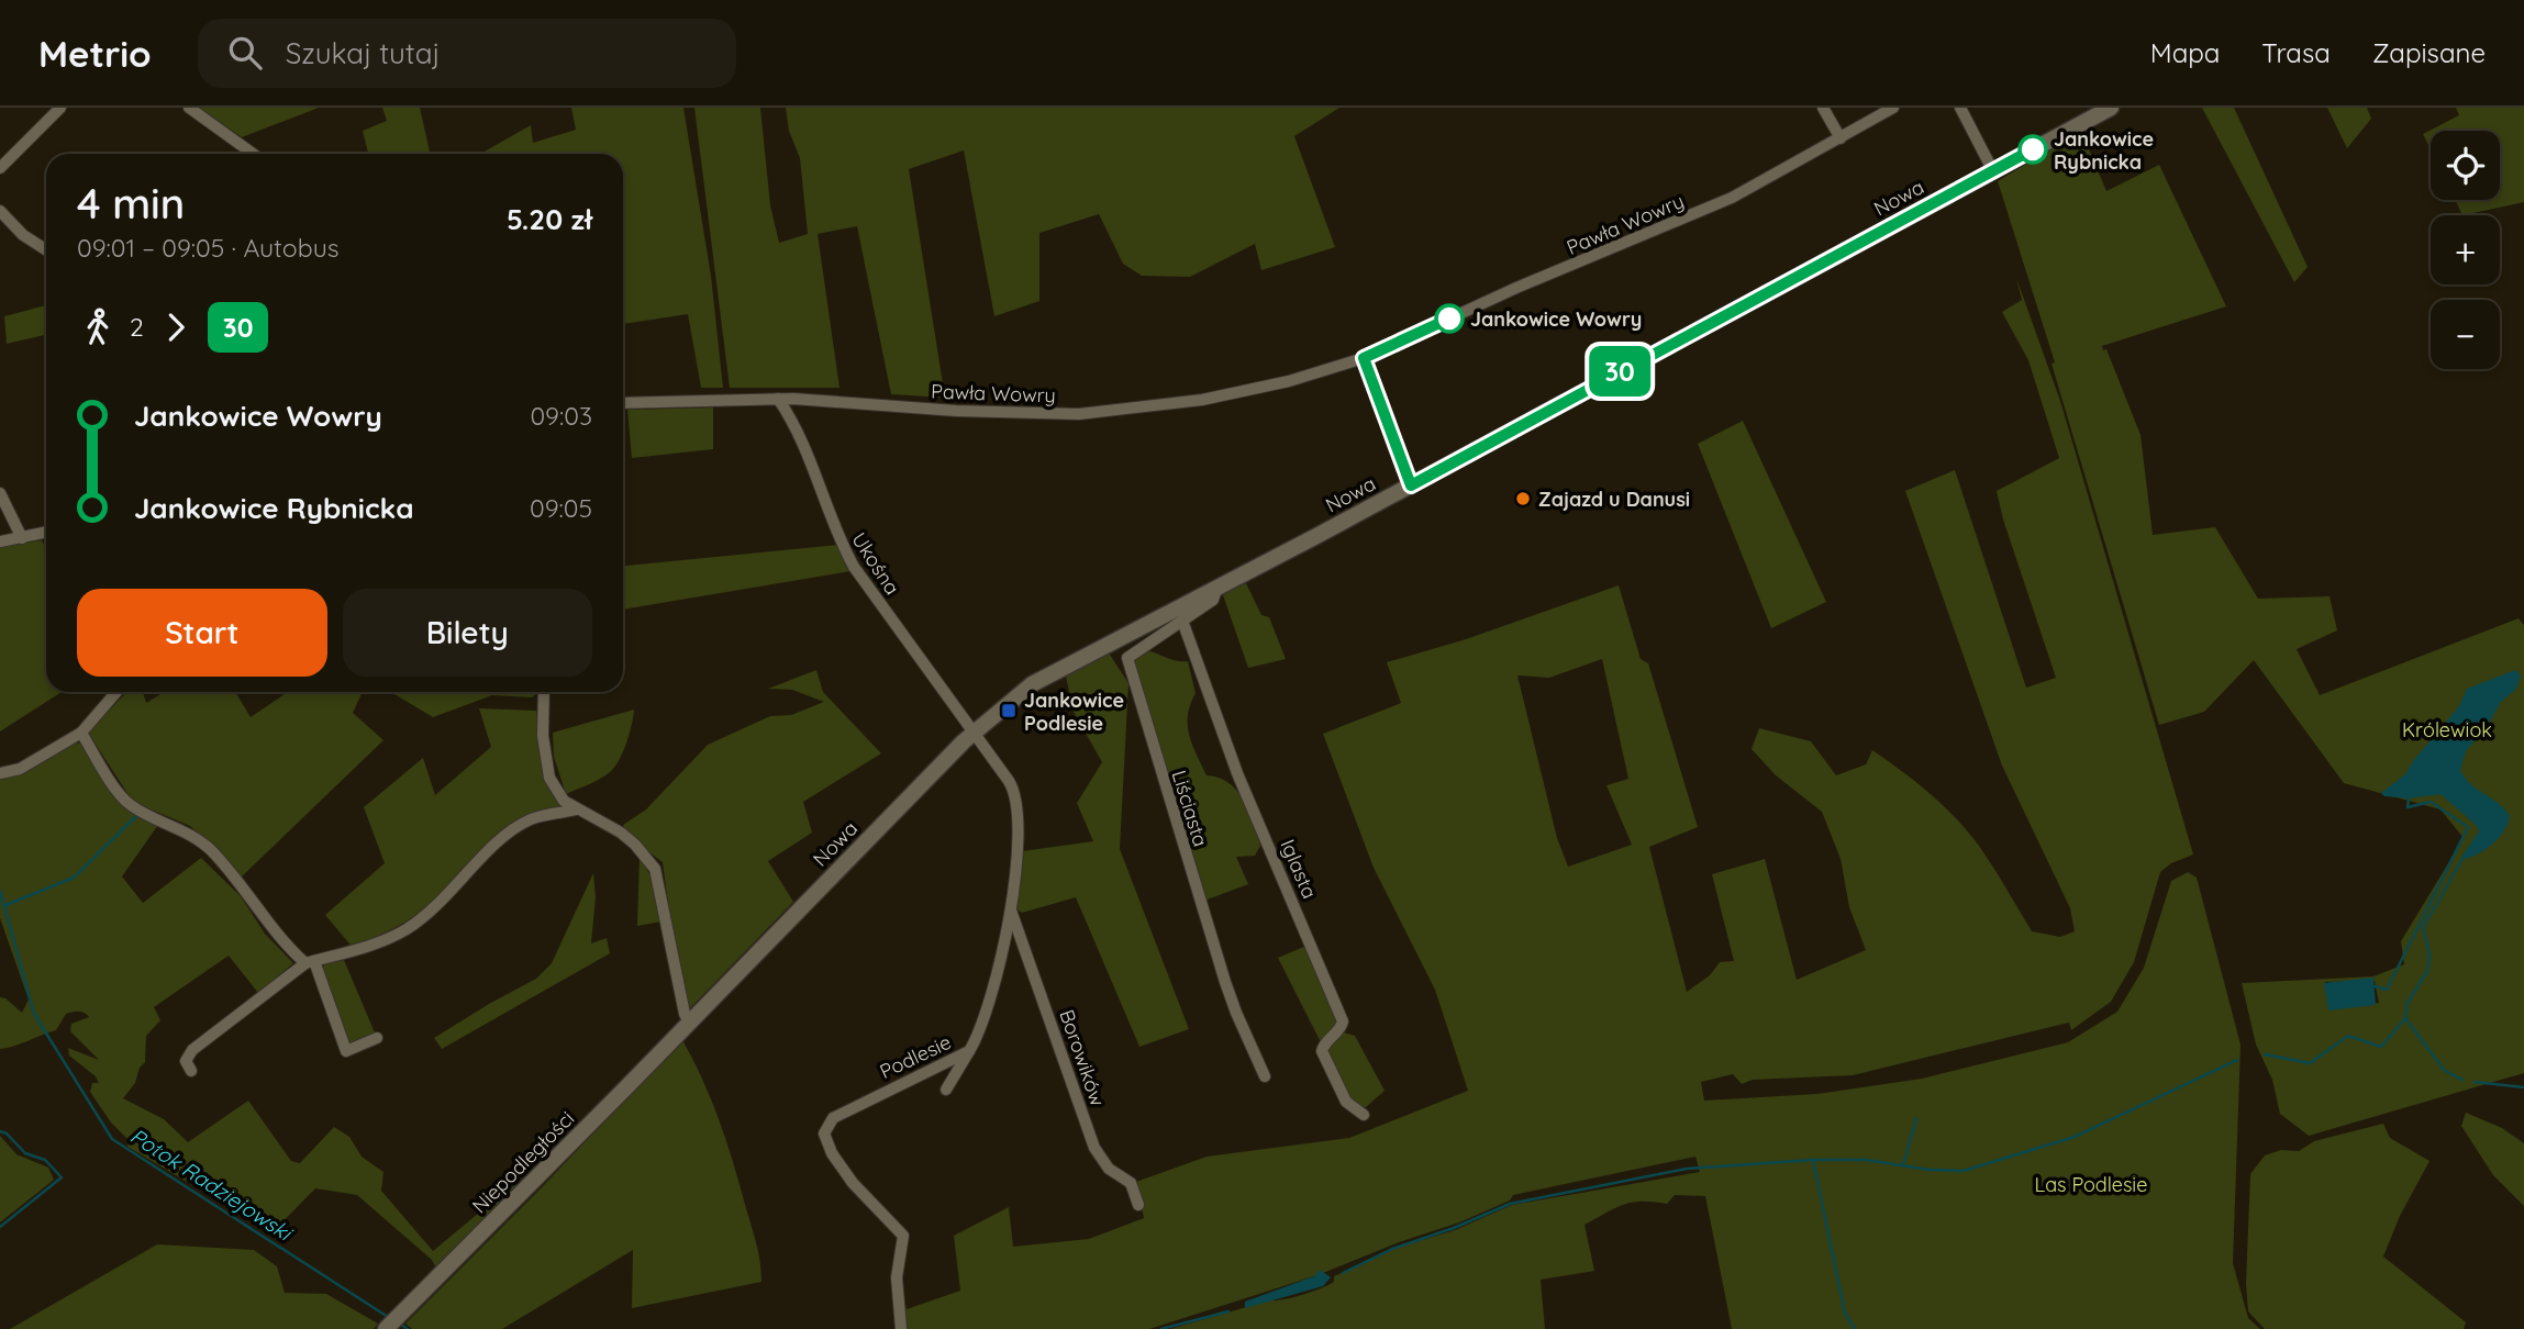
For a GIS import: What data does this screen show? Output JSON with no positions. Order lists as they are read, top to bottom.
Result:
{
  "streets": {
    "street": [
      "Nowa",
      "Pawła Wowry",
      "Ukośna",
      "Liściasta",
      "Iglasta",
      "Podlesie",
      "Borowików",
      "Niepodległości"
    ]
  },
  "crossings": [
    ["Nowa", "Ukośna"],
    ["Nowa", "Liściasta"],
    ["Nowa", "Podlesie"],
    ["Nowa", "Niepodległości"],
    ["Pawła Wowry", "Ukośna"],
    ["Ukośna", "Podlesie"],
    ["Liściasta", "Iglasta"],
    ["Podlesie", "Borowików"]
  ],
  "water": ["Potok Radziejowski"],
  "parks": ["Królewiok", "Las Podlesie"],
  "places": {
    "other": ["Jankowice Rybnicka", "Jankowice Wowry", "Zajazd u Danusi"],
    "transit": ["Jankowice Podlesie"]
  },
  "lines": ["bus line 30"],
  "page": {
    "header": "Metrio",
    "search": "Szukaj tutaj",
    "nav": ["Mapa", "Trasa", "Zapisane"],
    "on_map": "30",
    "map_buttons": ["+", "−"],
    "heading": ["4 min", "09:01 – 09:05 · Autobus", "5.20 zł"],
    "legs": ["2", "30"],
    "list": [
      {
        "name": "Jankowice Wowry",
        "value": "09:03"
      },
      {
        "name": "Jankowice Rybnicka",
        "value": "09:05"
      }
    ],
    "buttons": ["Start", "Bilety"]
  }
}
